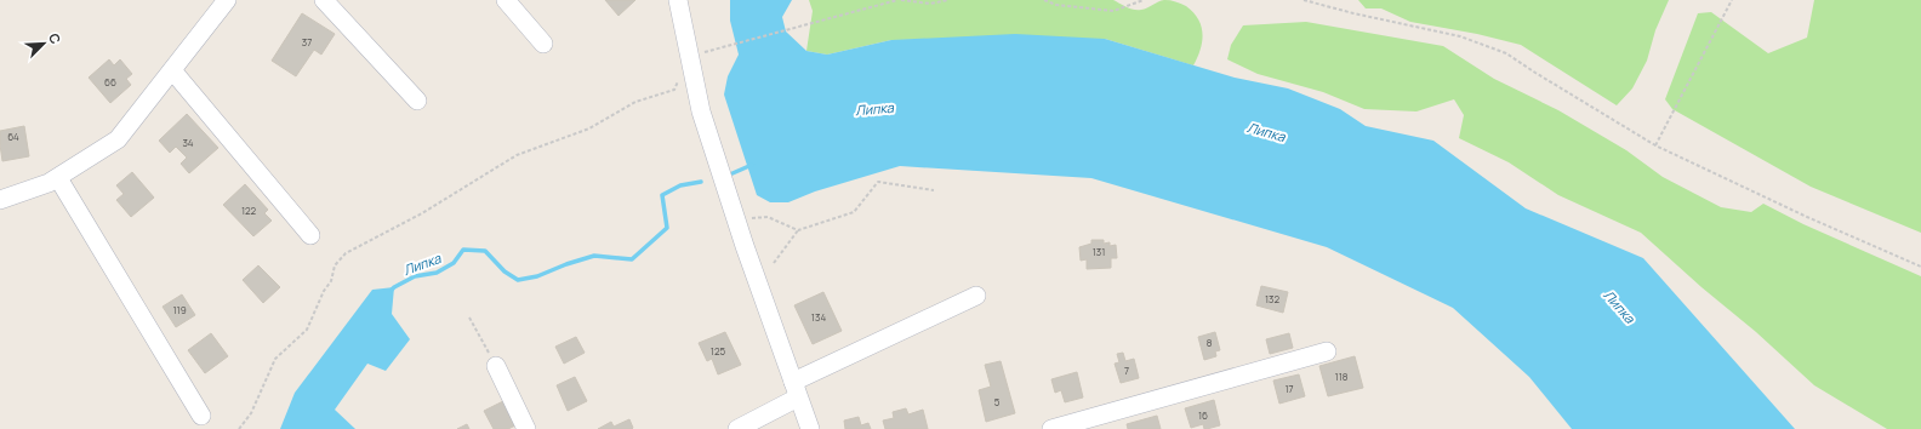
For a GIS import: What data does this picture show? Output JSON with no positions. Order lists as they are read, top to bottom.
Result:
{
  "water": ["Липка"],
  "house_numbers": [
    "37",
    "66",
    "64",
    "34",
    "122",
    "131",
    "132",
    "119",
    "134",
    "8",
    "125",
    "7",
    "118",
    "17",
    "5",
    "16"
  ],
  "north": "top right"
}
